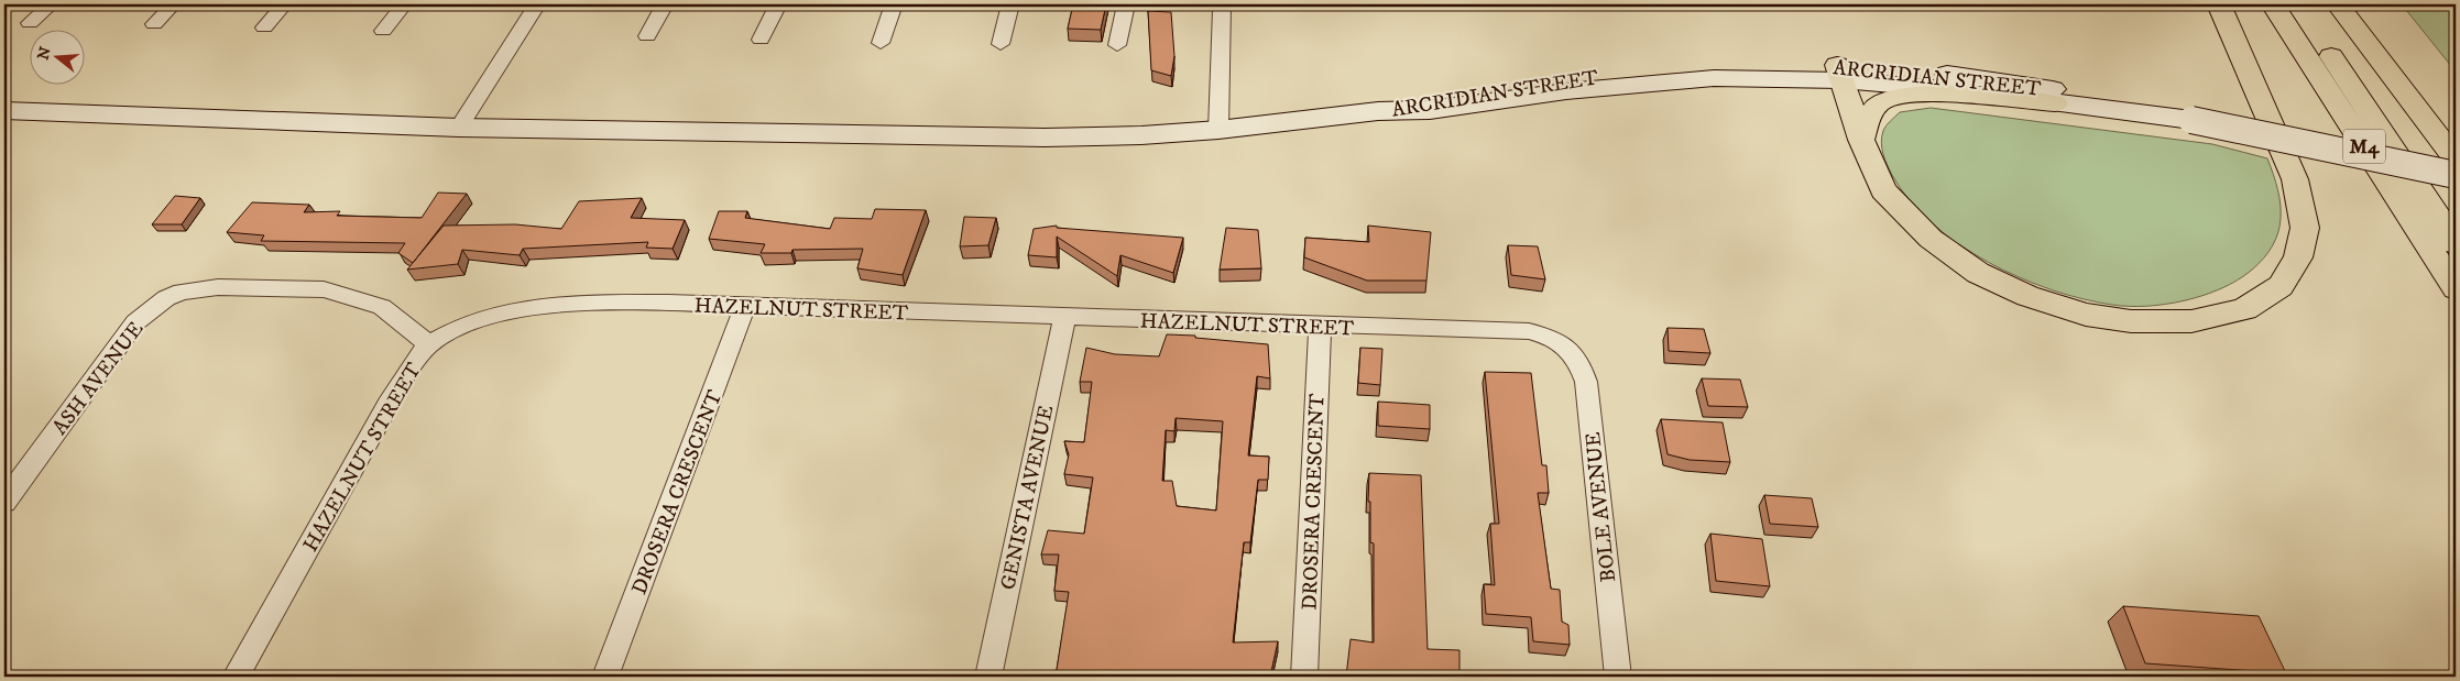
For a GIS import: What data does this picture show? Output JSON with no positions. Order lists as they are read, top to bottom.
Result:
{
  "streets": {
    "highway": ["M4"],
    "street": [
      "ARCRIDIAN STREET",
      "HAZELNUT STREET",
      "ASH AVENUE",
      "DROSERA CRESCENT",
      "GENISTA AVENUE",
      "BOLE AVENUE"
    ]
  },
  "crossings": [
    ["HAZELNUT STREET", "ASH AVENUE"],
    ["HAZELNUT STREET", "DROSERA CRESCENT"],
    ["HAZELNUT STREET", "GENISTA AVENUE"],
    ["HAZELNUT STREET", "BOLE AVENUE"]
  ],
  "north": "left"
}
